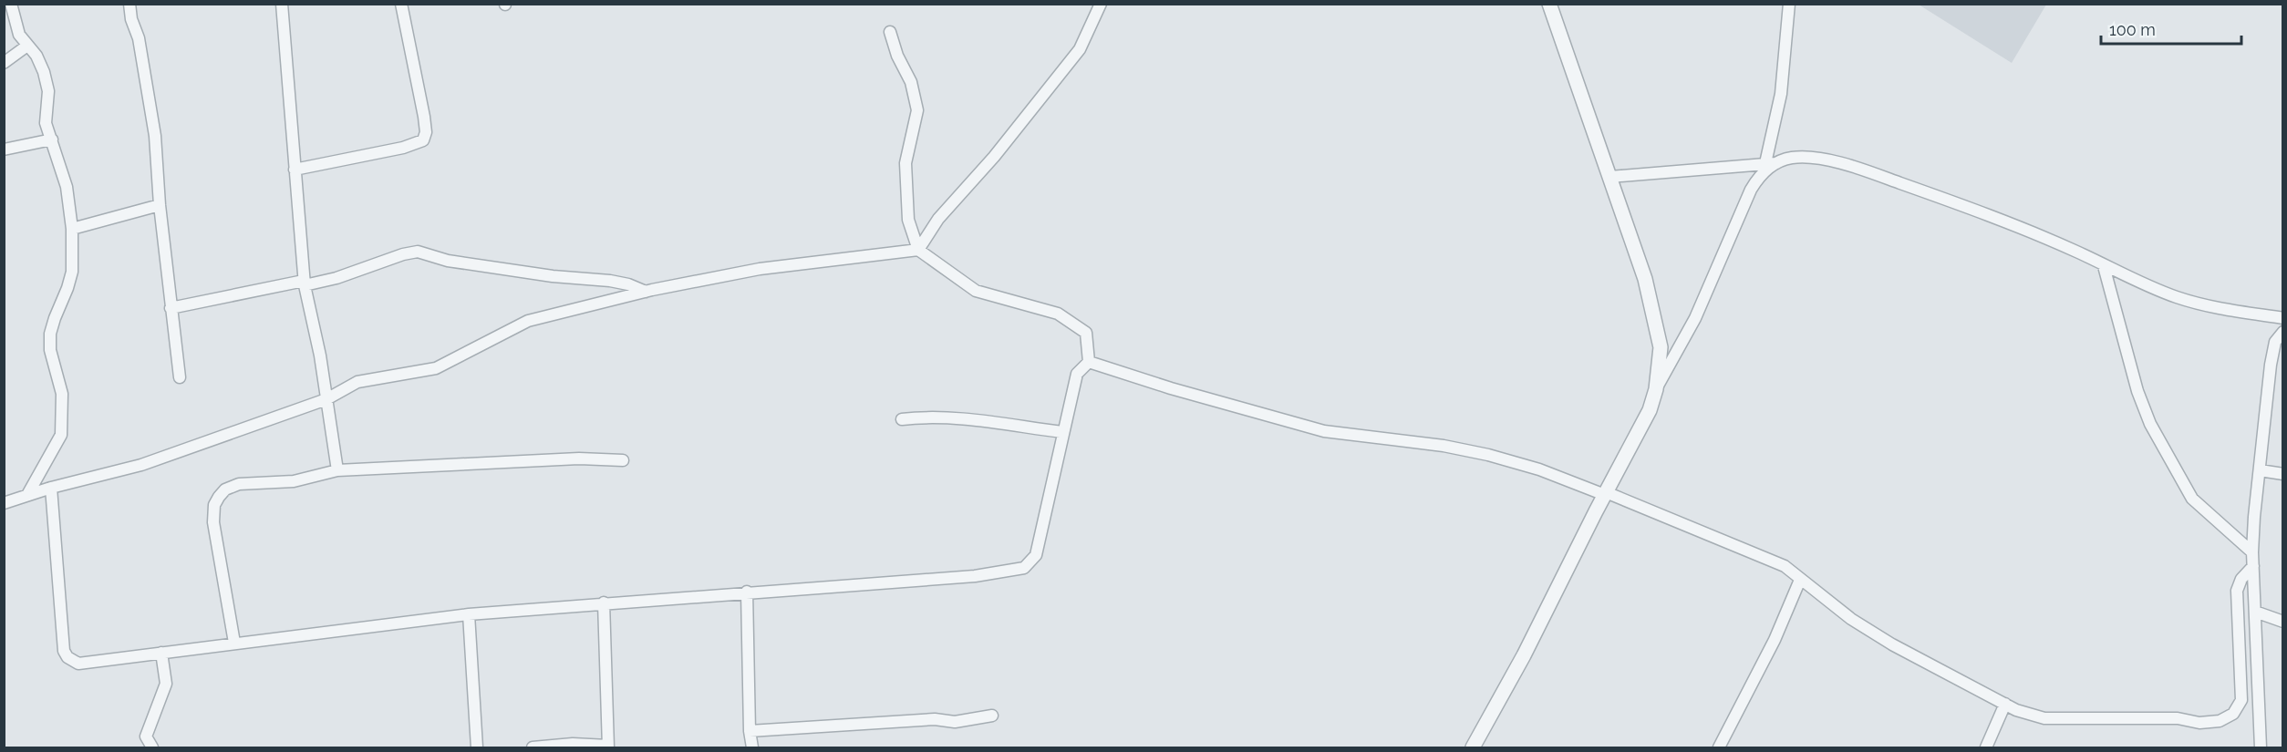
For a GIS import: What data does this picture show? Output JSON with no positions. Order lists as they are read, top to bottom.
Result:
{
  "scale_bar": "100 m"
}
